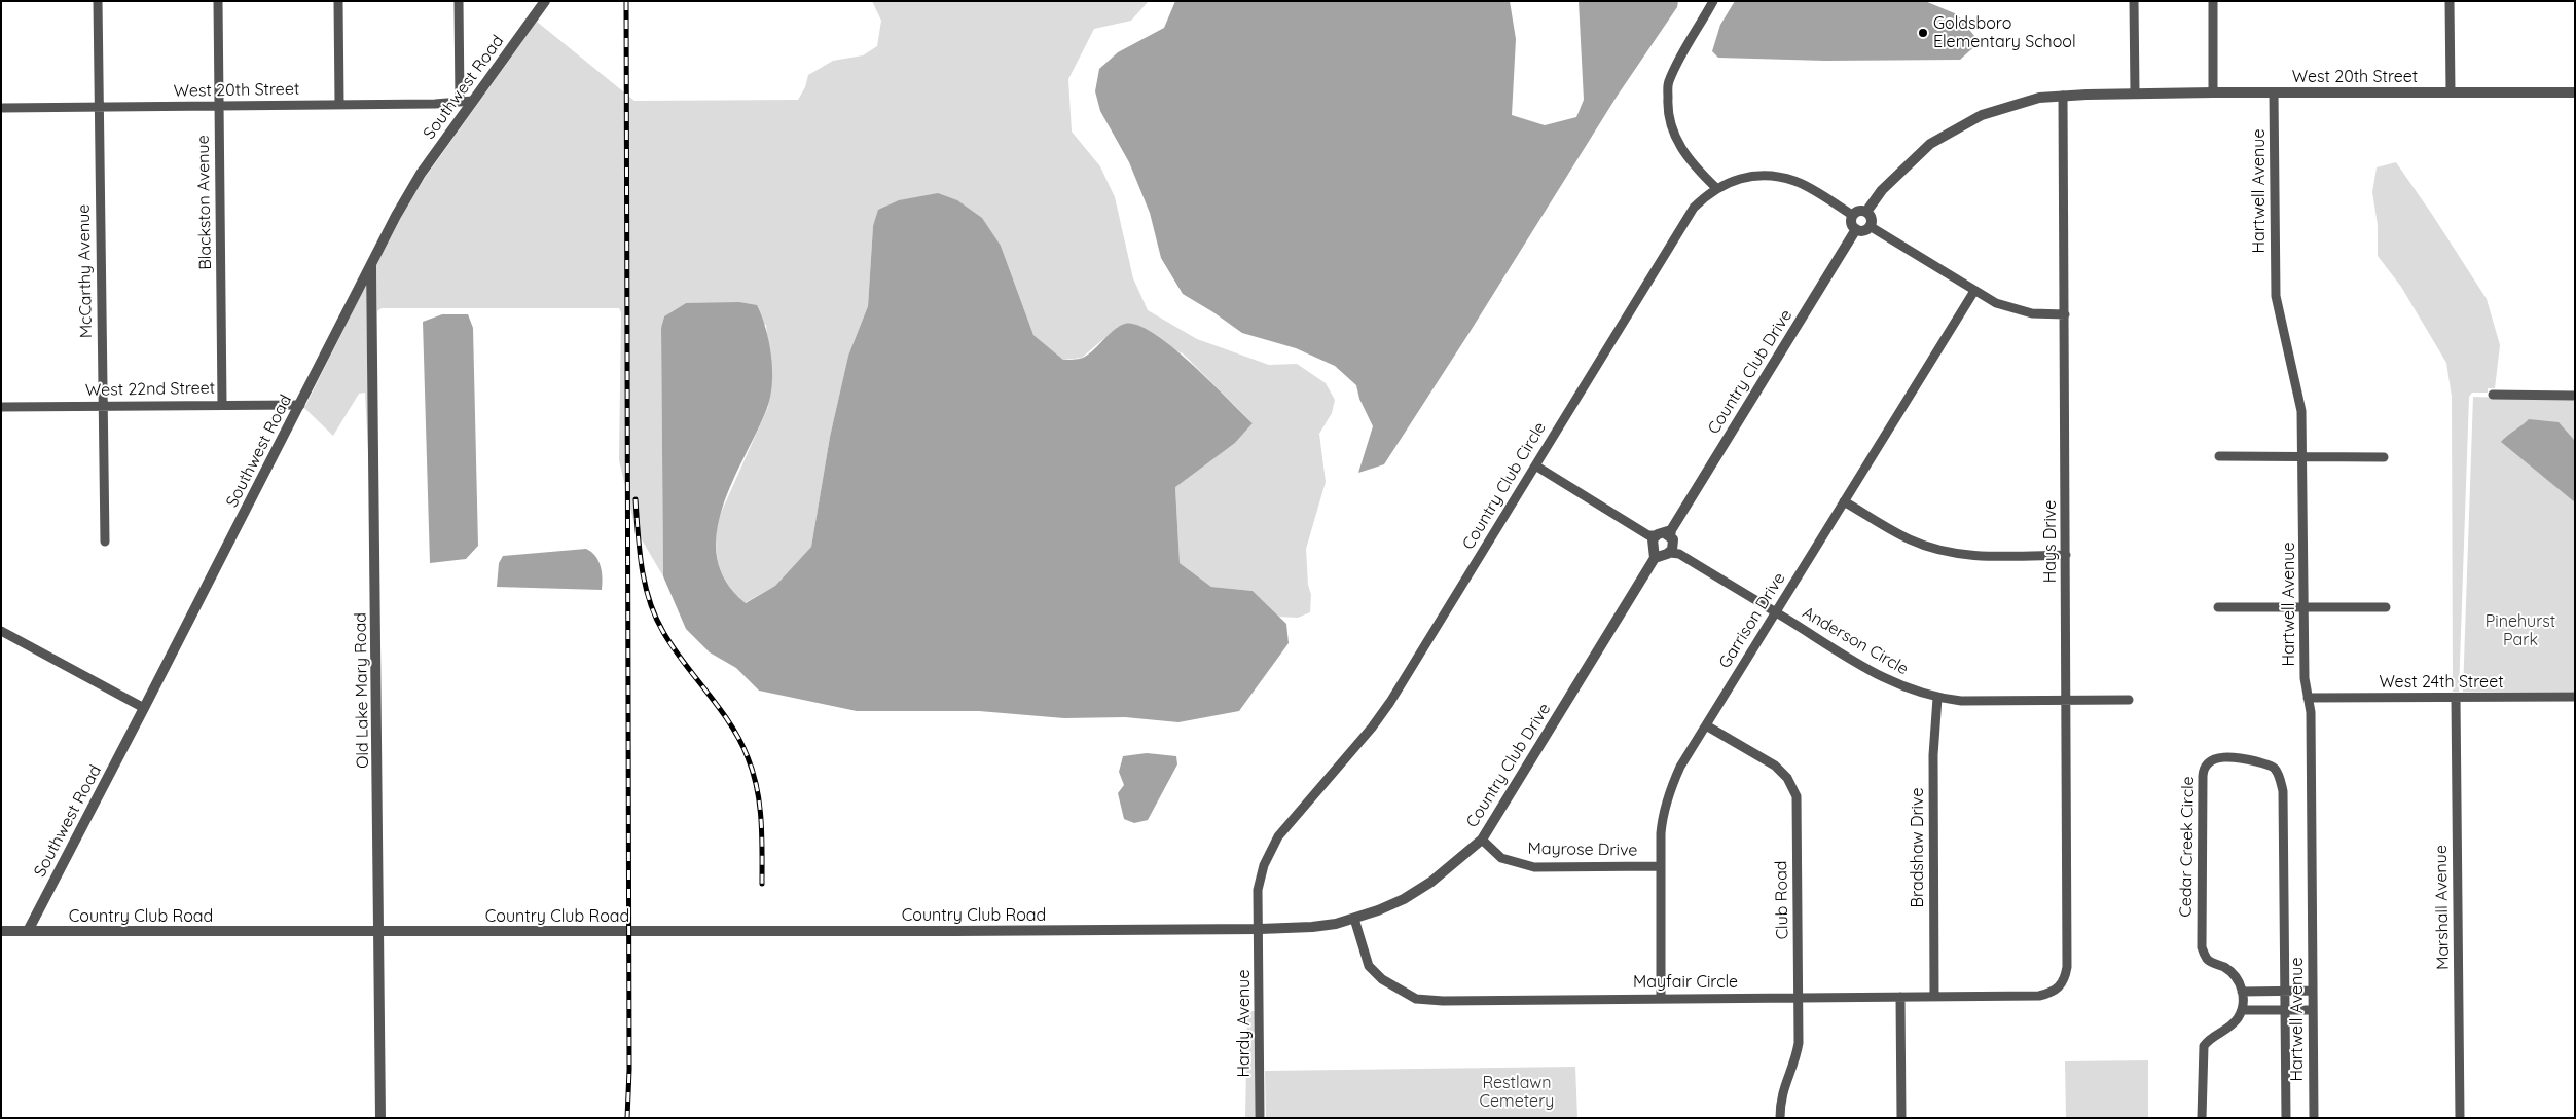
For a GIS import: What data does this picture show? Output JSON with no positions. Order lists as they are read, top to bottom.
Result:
{
  "streets": {
    "street": [
      "West 20th Street",
      "Southwest Road",
      "Hartwell Avenue",
      "Blackston Avenue",
      "McCarthy Avenue",
      "Country Club Drive",
      "West 22nd Street",
      "Country Club Circle",
      "Hays Drive",
      "Garrison Drive",
      "Anderson Circle",
      "West 24th Street",
      "Old Lake Mary Road",
      "Cedar Creek Circle",
      "Bradshaw Drive",
      "Mayrose Drive",
      "Club Road",
      "Marshall Avenue",
      "Country Club Road",
      "Mayfair Circle",
      "Hardy Avenue"
    ]
  },
  "crossings": [
    ["West 20th Street", "Southwest Road"],
    ["West 20th Street", "Hartwell Avenue"],
    ["West 20th Street", "Blackston Avenue"],
    ["West 20th Street", "McCarthy Avenue"],
    ["Southwest Road", "West 22nd Street"],
    ["Southwest Road", "Old Lake Mary Road"],
    ["Southwest Road", "Country Club Road"],
    ["Hartwell Avenue", "West 24th Street"],
    ["Blackston Avenue", "West 22nd Street"],
    ["McCarthy Avenue", "West 22nd Street"],
    ["Country Club Drive", "Country Club Circle"],
    ["Country Club Drive", "Anderson Circle"],
    ["Country Club Drive", "Mayrose Drive"],
    ["Country Club Drive", "Country Club Road"],
    ["Country Club Drive", "Mayfair Circle"],
    ["Country Club Drive", "Hardy Avenue"],
    ["Country Club Circle", "Anderson Circle"],
    ["Country Club Circle", "Hardy Avenue"],
    ["Hays Drive", "Anderson Circle"],
    ["Hays Drive", "Mayfair Circle"],
    ["Garrison Drive", "Anderson Circle"],
    ["Garrison Drive", "Mayrose Drive"],
    ["Garrison Drive", "Club Road"],
    ["Garrison Drive", "Mayfair Circle"],
    ["Anderson Circle", "Bradshaw Drive"],
    ["West 24th Street", "Marshall Avenue"],
    ["Old Lake Mary Road", "Country Club Road"],
    ["Bradshaw Drive", "Mayfair Circle"],
    ["Club Road", "Mayfair Circle"]
  ],
  "parks": ["Pinehurst Park", "Restlawn Cemetery"],
  "places": ["Goldsboro Elementary School"]
}
